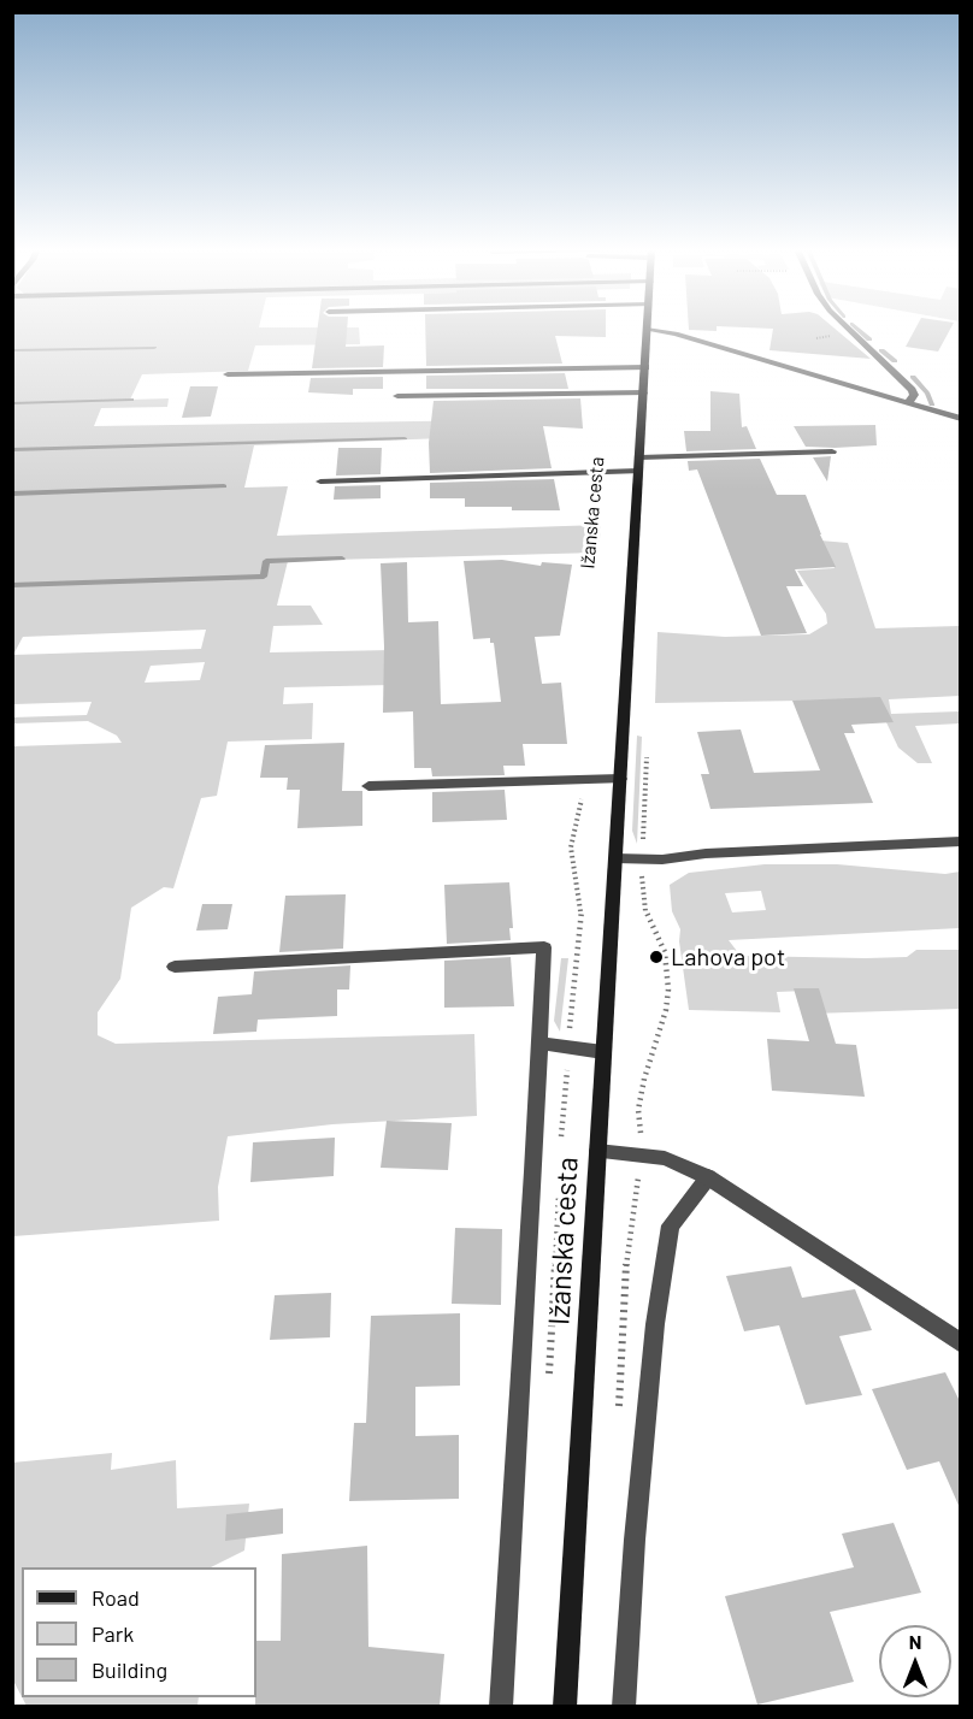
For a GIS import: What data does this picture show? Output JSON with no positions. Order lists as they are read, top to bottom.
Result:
{
  "streets": {
    "main road": ["Ižanska cesta"]
  },
  "places": ["Lahova pot"],
  "legend": ["Road", "Park", "Building"],
  "north": "top"
}
